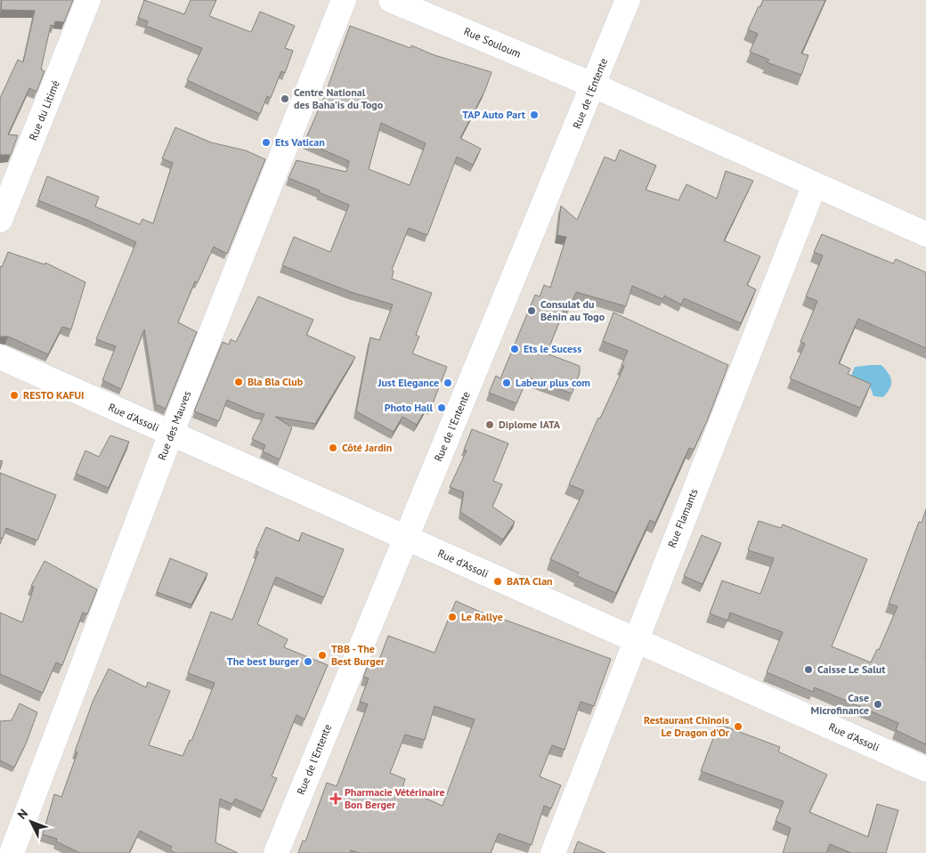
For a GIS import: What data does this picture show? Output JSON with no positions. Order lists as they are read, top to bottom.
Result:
{
  "streets": {
    "street": [
      "Rue Souloum",
      "Rue de l'Entente",
      "Rue du Litimé",
      "Rue d'Assoli",
      "Rue des Mauves",
      "Rue Flamants"
    ]
  },
  "crossings": [
    ["Rue Souloum", "Rue de l'Entente"],
    ["Rue Souloum", "Rue Flamants"],
    ["Rue de l'Entente", "Rue d'Assoli"],
    ["Rue d'Assoli", "Rue des Mauves"],
    ["Rue d'Assoli", "Rue Flamants"]
  ],
  "places": {
    "other": [
      "Centre National des Baha'is du Togo",
      "TAP Auto Part",
      "Ets Vatican",
      "Consulat du Bénin au Togo",
      "Ets le Sucess",
      "Bla Bla Club",
      "Just Elegance",
      "Labeur plus com",
      "RESTO KAFUI",
      "Photo Hall",
      "Diplome IATA",
      "Côté Jardin",
      "BATA Clan",
      "Le Rallye",
      "TBB - The Best Burger",
      "The best burger",
      "Caisse Le Salut",
      "Case Microfinance",
      "Restaurant Chinois Le Dragon d'Or"
    ],
    "health": ["Pharmacie Vétérinaire Bon Berger"]
  },
  "north": "top left"
}
